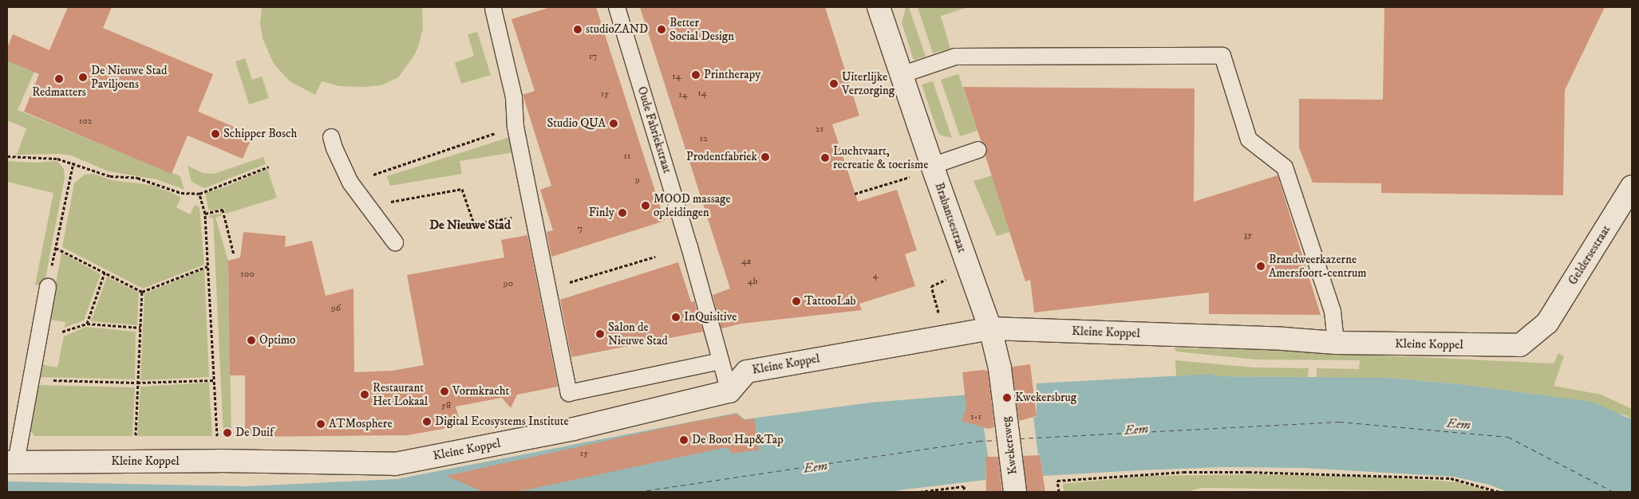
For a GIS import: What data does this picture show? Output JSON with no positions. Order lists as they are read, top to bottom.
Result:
{
  "streets": {
    "street": [
      "Brabantsestraat",
      "Geldersestraat",
      "Kleine Koppel",
      "Kwekersweg"
    ],
    "lane": ["Oude Fabriekstraat"]
  },
  "crossings": [
    ["Oude Fabriekstraat", "Kleine Koppel"],
    ["Brabantsestraat", "Kleine Koppel"],
    ["Brabantsestraat", "Kwekersweg"],
    ["Geldersestraat", "Kleine Koppel"],
    ["Kleine Koppel", "Kwekersweg"]
  ],
  "districts": ["De Nieuwe Stad"],
  "water": ["Eem"],
  "places": [
    "studioZAND",
    "Better Social Design",
    "Printherapy",
    "De Nieuwe Stad Paviljoens",
    "Redmatters",
    "Uiterlijke Verzorging",
    "Studio QUA",
    "Schipper Bosch",
    "Prodentfabriek",
    "Luchtvaart, recreatie & toerisme",
    "MOOD massage opleidingen",
    "Finly",
    "Brandweerkazerne Amersfoort-centrum",
    "TattooLab",
    "InQuisitive",
    "Salon de Nieuwe Stad",
    "Optimo",
    "Vormkracht",
    "Restaurant Het Lokaal",
    "Kwekersbrug",
    "Digital Ecosystems Institute",
    "ATMosphere",
    "De Duif",
    "De Boot Hap&Tap"
  ],
  "house_numbers": [
    "17",
    "14",
    "14",
    "15",
    "14",
    "102",
    "21",
    "12",
    "11",
    "9",
    "7",
    "35",
    "4a",
    "100",
    "4",
    "4b",
    "90",
    "96",
    "58",
    "1-1",
    "15"
  ]
}
